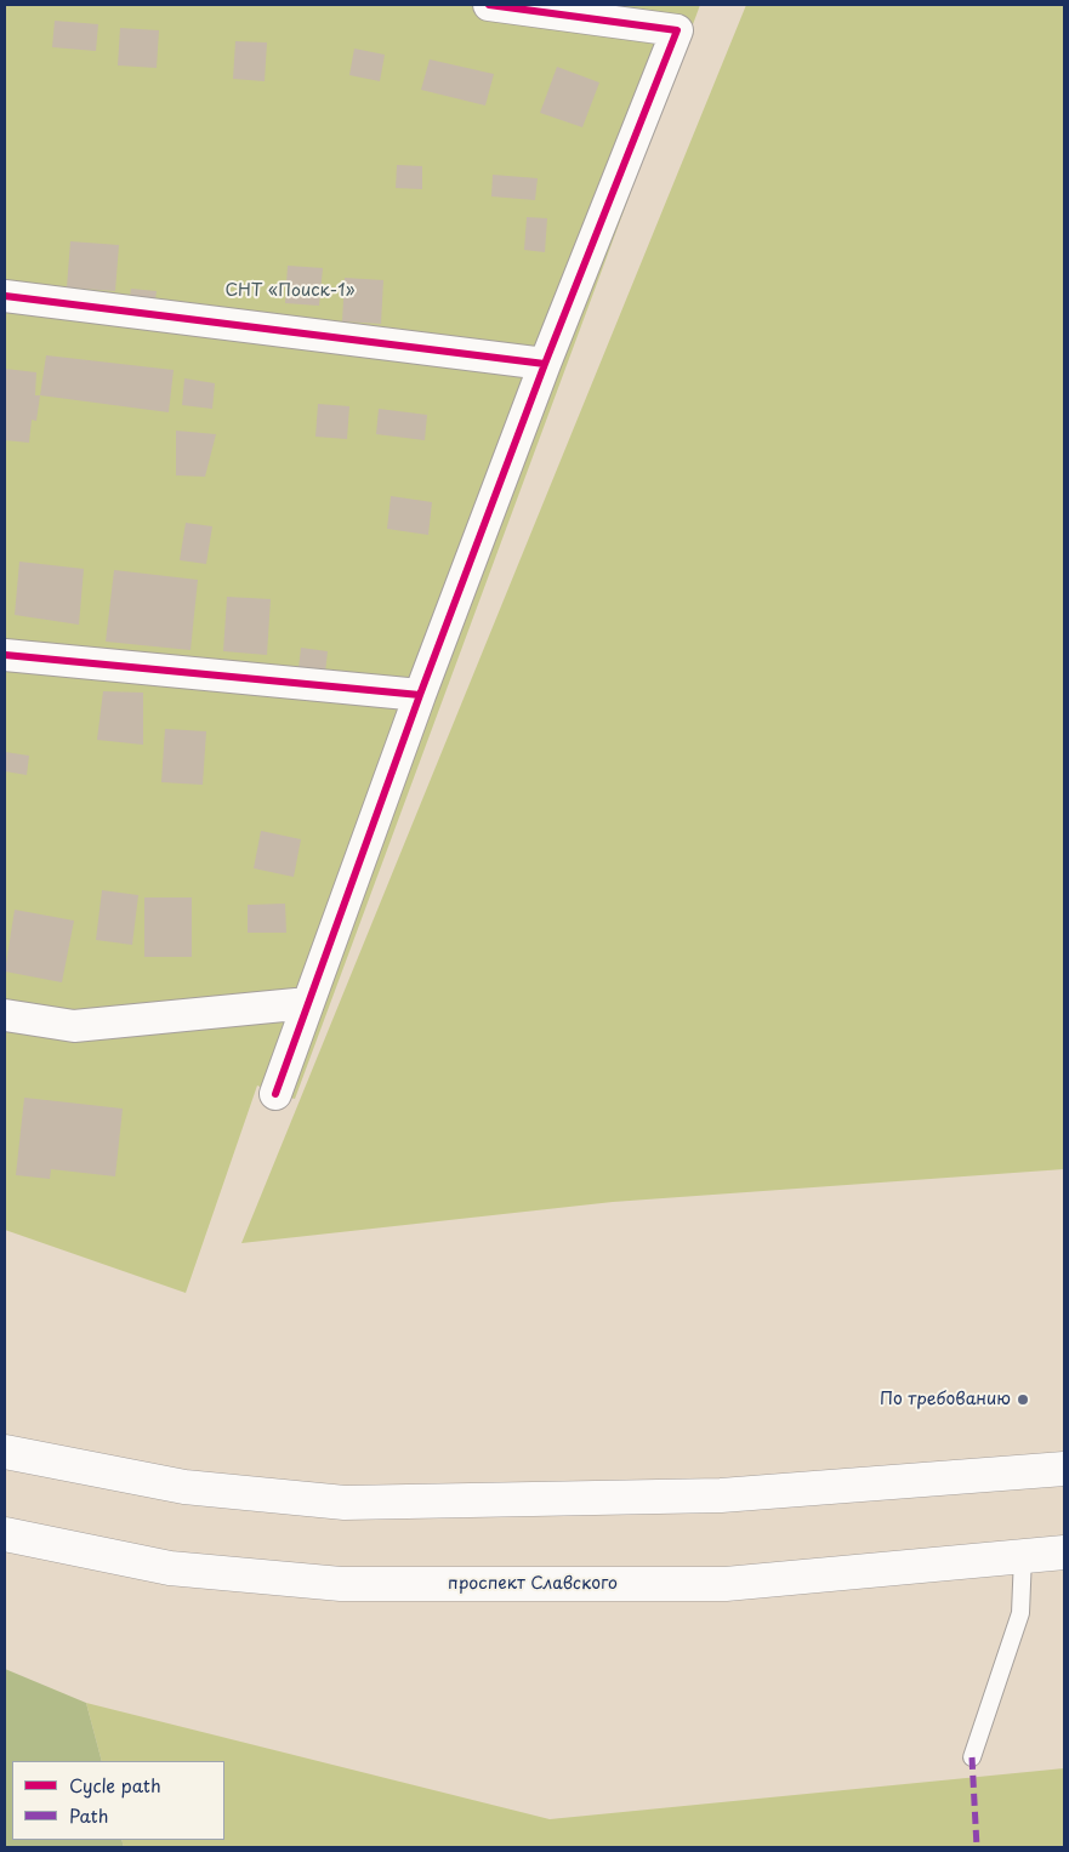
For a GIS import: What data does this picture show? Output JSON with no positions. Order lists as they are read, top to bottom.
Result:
{
  "streets": {
    "main road": ["проспект Славского"]
  },
  "parks": ["СНТ «Поиск-1»"],
  "places": ["По требованию"],
  "legend": ["Cycle path", "Path"]
}
